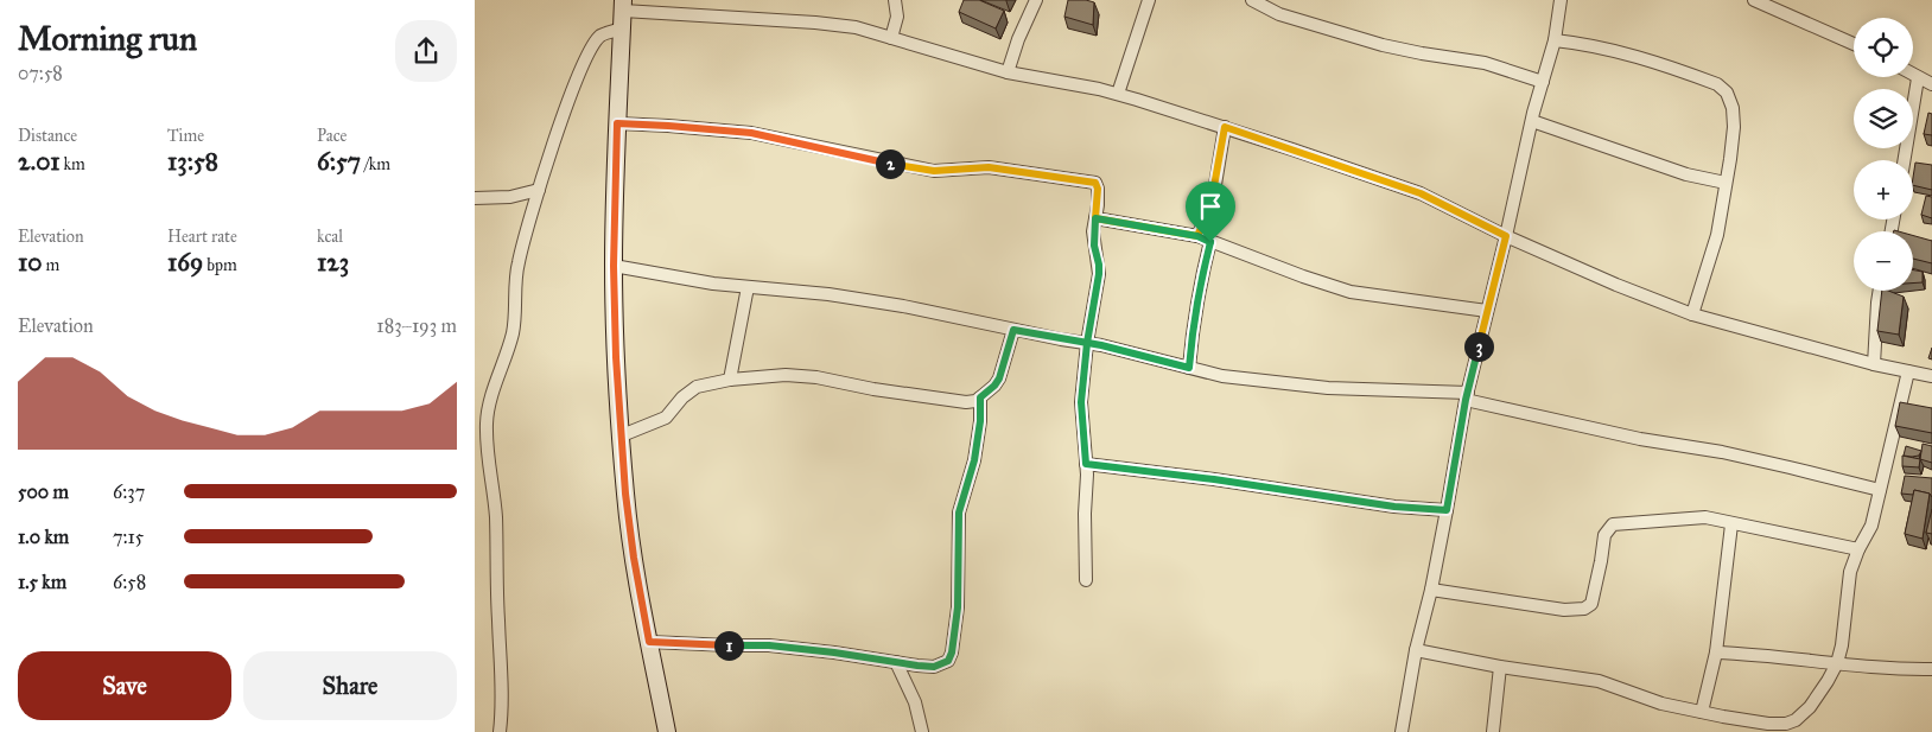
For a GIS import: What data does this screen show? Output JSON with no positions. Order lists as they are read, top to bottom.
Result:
{
  "page": {
    "heading": ["Morning run", "07:58"],
    "map_buttons": ["+", "−"],
    "stats": [
      ["Distance", "2.01 km"],
      ["Time", "13:58"],
      ["Pace", "6:57 /km"],
      ["Elevation", "10 m"],
      ["Heart rate", "169 bpm"],
      ["kcal", "123"]
    ],
    "pins": ["2", "3", "1"],
    "chart": ["Elevation", "183–193 m"],
    "list": [
      {
        "name": "500 m",
        "note": "6:37"
      },
      {
        "name": "1.0 km",
        "note": "7:15"
      },
      {
        "name": "1.5 km",
        "note": "6:58"
      }
    ],
    "buttons": ["Save", "Share"]
  }
}
